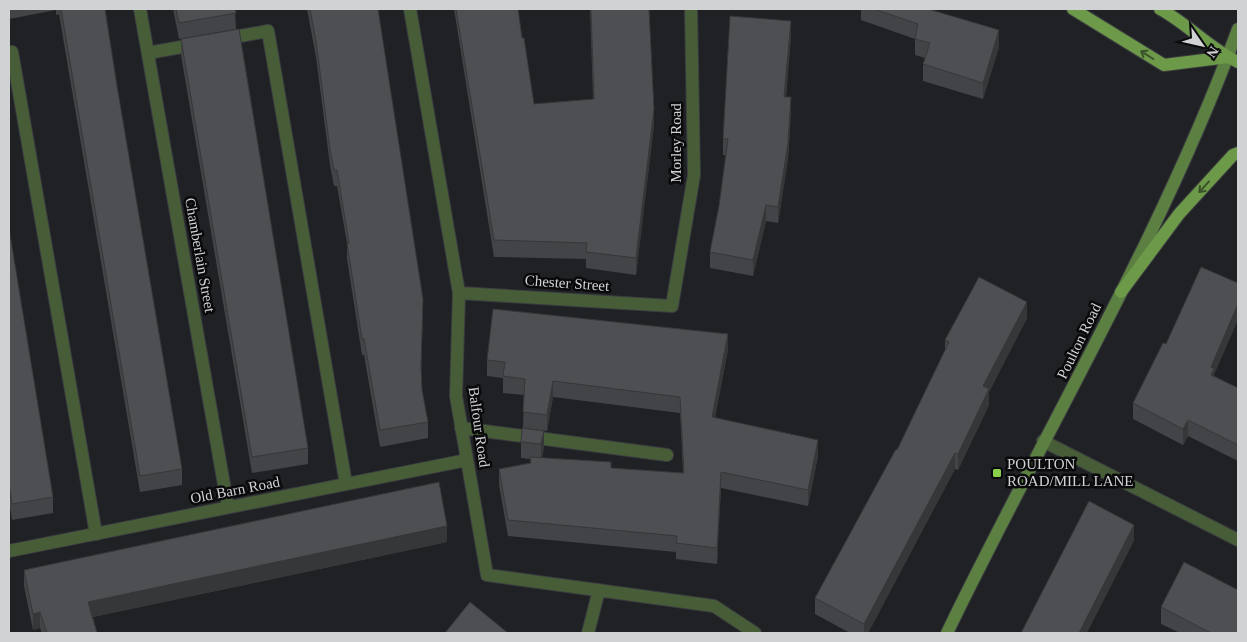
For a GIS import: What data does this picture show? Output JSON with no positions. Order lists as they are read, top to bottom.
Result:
{
  "streets": {
    "main road": ["Poulton Road"],
    "street": [
      "Morley Road",
      "Chamberlain Street",
      "Chester Street",
      "Balfour Road",
      "Old Barn Road"
    ]
  },
  "crossings": [
    ["Morley Road", "Chester Street"],
    ["Chamberlain Street", "Old Barn Road"],
    ["Chester Street", "Balfour Road"],
    ["Balfour Road", "Old Barn Road"]
  ],
  "places": {
    "transit": ["POULTON ROAD/MILL LANE"]
  },
  "north": "bottom right"
}
